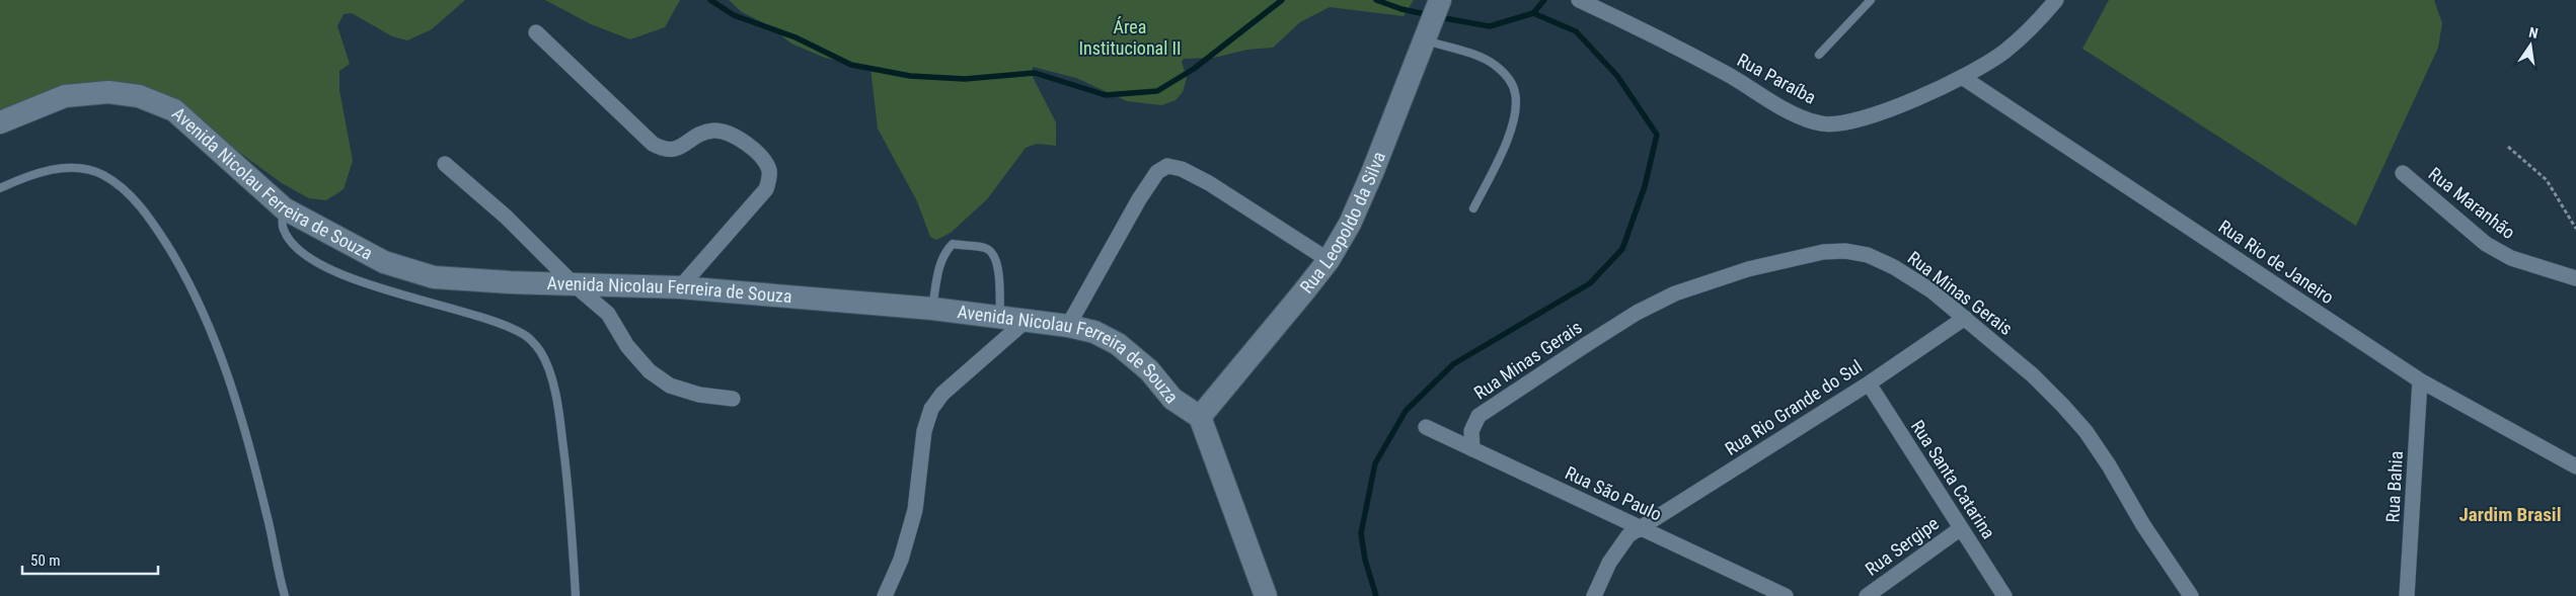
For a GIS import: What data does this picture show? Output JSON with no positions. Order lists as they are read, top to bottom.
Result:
{
  "streets": {
    "street": [
      "Rua Paraíba",
      "Avenida Nicolau Ferreira de Souza",
      "Rua Maranhão",
      "Rua Leopoldo da Silva",
      "Rua Rio de Janeiro",
      "Rua Minas Gerais",
      "Rua Rio Grande do Sul",
      "Rua Santa Catarina",
      "Rua Bahia",
      "Rua São Paulo",
      "Rua Sergipe"
    ]
  },
  "crossings": [
    ["Rua Paraíba", "Rua Rio de Janeiro"],
    ["Avenida Nicolau Ferreira de Souza", "Rua Leopoldo da Silva"],
    ["Rua Rio de Janeiro", "Rua Bahia"],
    ["Rua Minas Gerais", "Rua Rio Grande do Sul"],
    ["Rua Minas Gerais", "Rua São Paulo"],
    ["Rua Rio Grande do Sul", "Rua Santa Catarina"],
    ["Rua Rio Grande do Sul", "Rua São Paulo"],
    ["Rua Santa Catarina", "Rua Sergipe"]
  ],
  "districts": ["Jardim Brasil"],
  "parks": ["Área Institucional II"],
  "scale_bar": "50 m",
  "north": "top"
}
